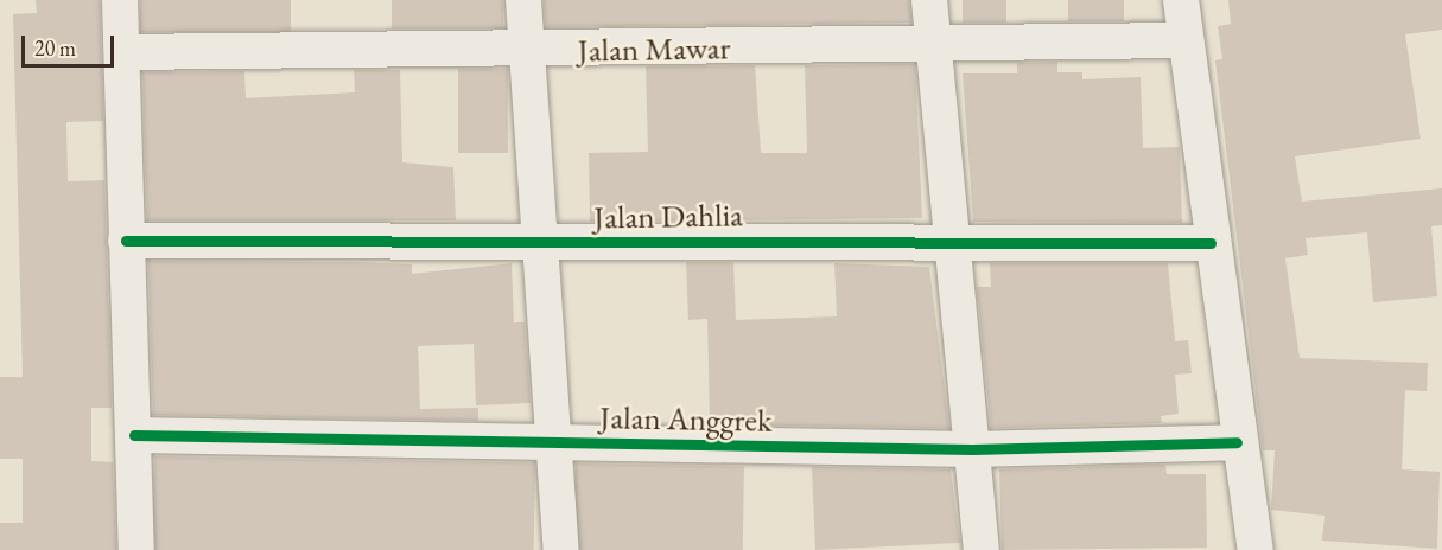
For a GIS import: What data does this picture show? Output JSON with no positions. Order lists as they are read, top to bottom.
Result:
{
  "streets": {
    "street": ["Jalan Mawar", "Jalan Dahlia", "Jalan Anggrek"]
  },
  "scale_bar": "20 m"
}
